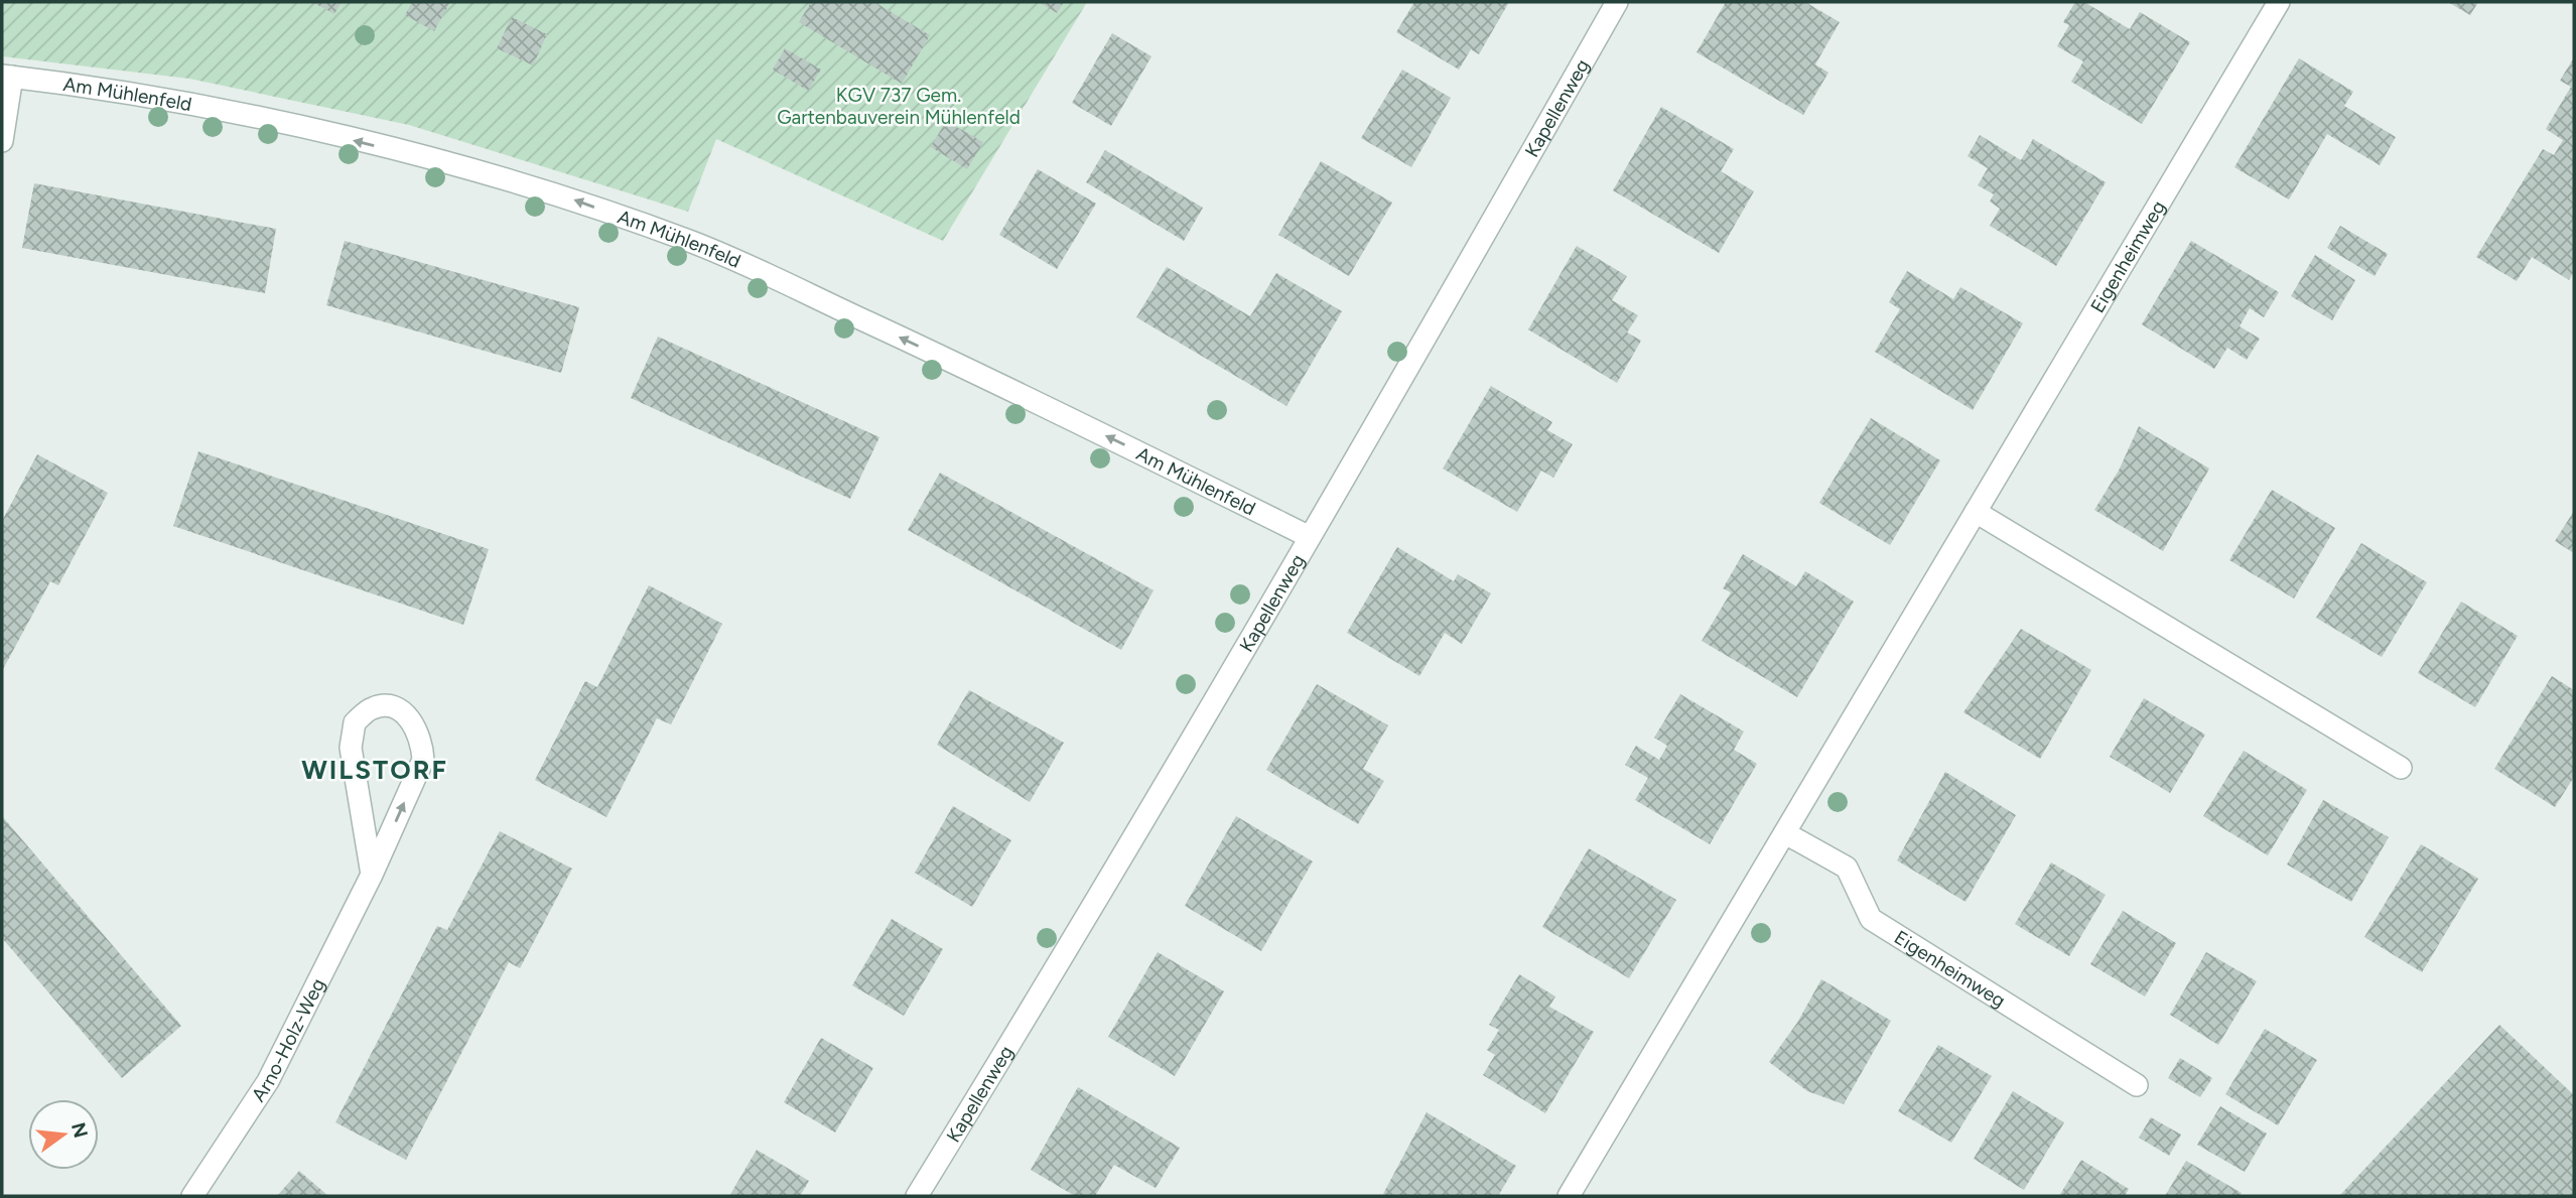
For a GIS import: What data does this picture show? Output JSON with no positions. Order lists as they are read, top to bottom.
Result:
{
  "streets": {
    "street": [
      "Am Mühlenfeld",
      "Kapellenweg",
      "Eigenheimweg",
      "Arno-Holz-Weg"
    ]
  },
  "crossings": [
    ["Am Mühlenfeld", "Kapellenweg"]
  ],
  "one_way": ["Am Mühlenfeld"],
  "districts": ["WILSTORF"],
  "parks": ["KGV 737 Gem. Gartenbauverein Mühlenfeld"],
  "north": "right"
}
